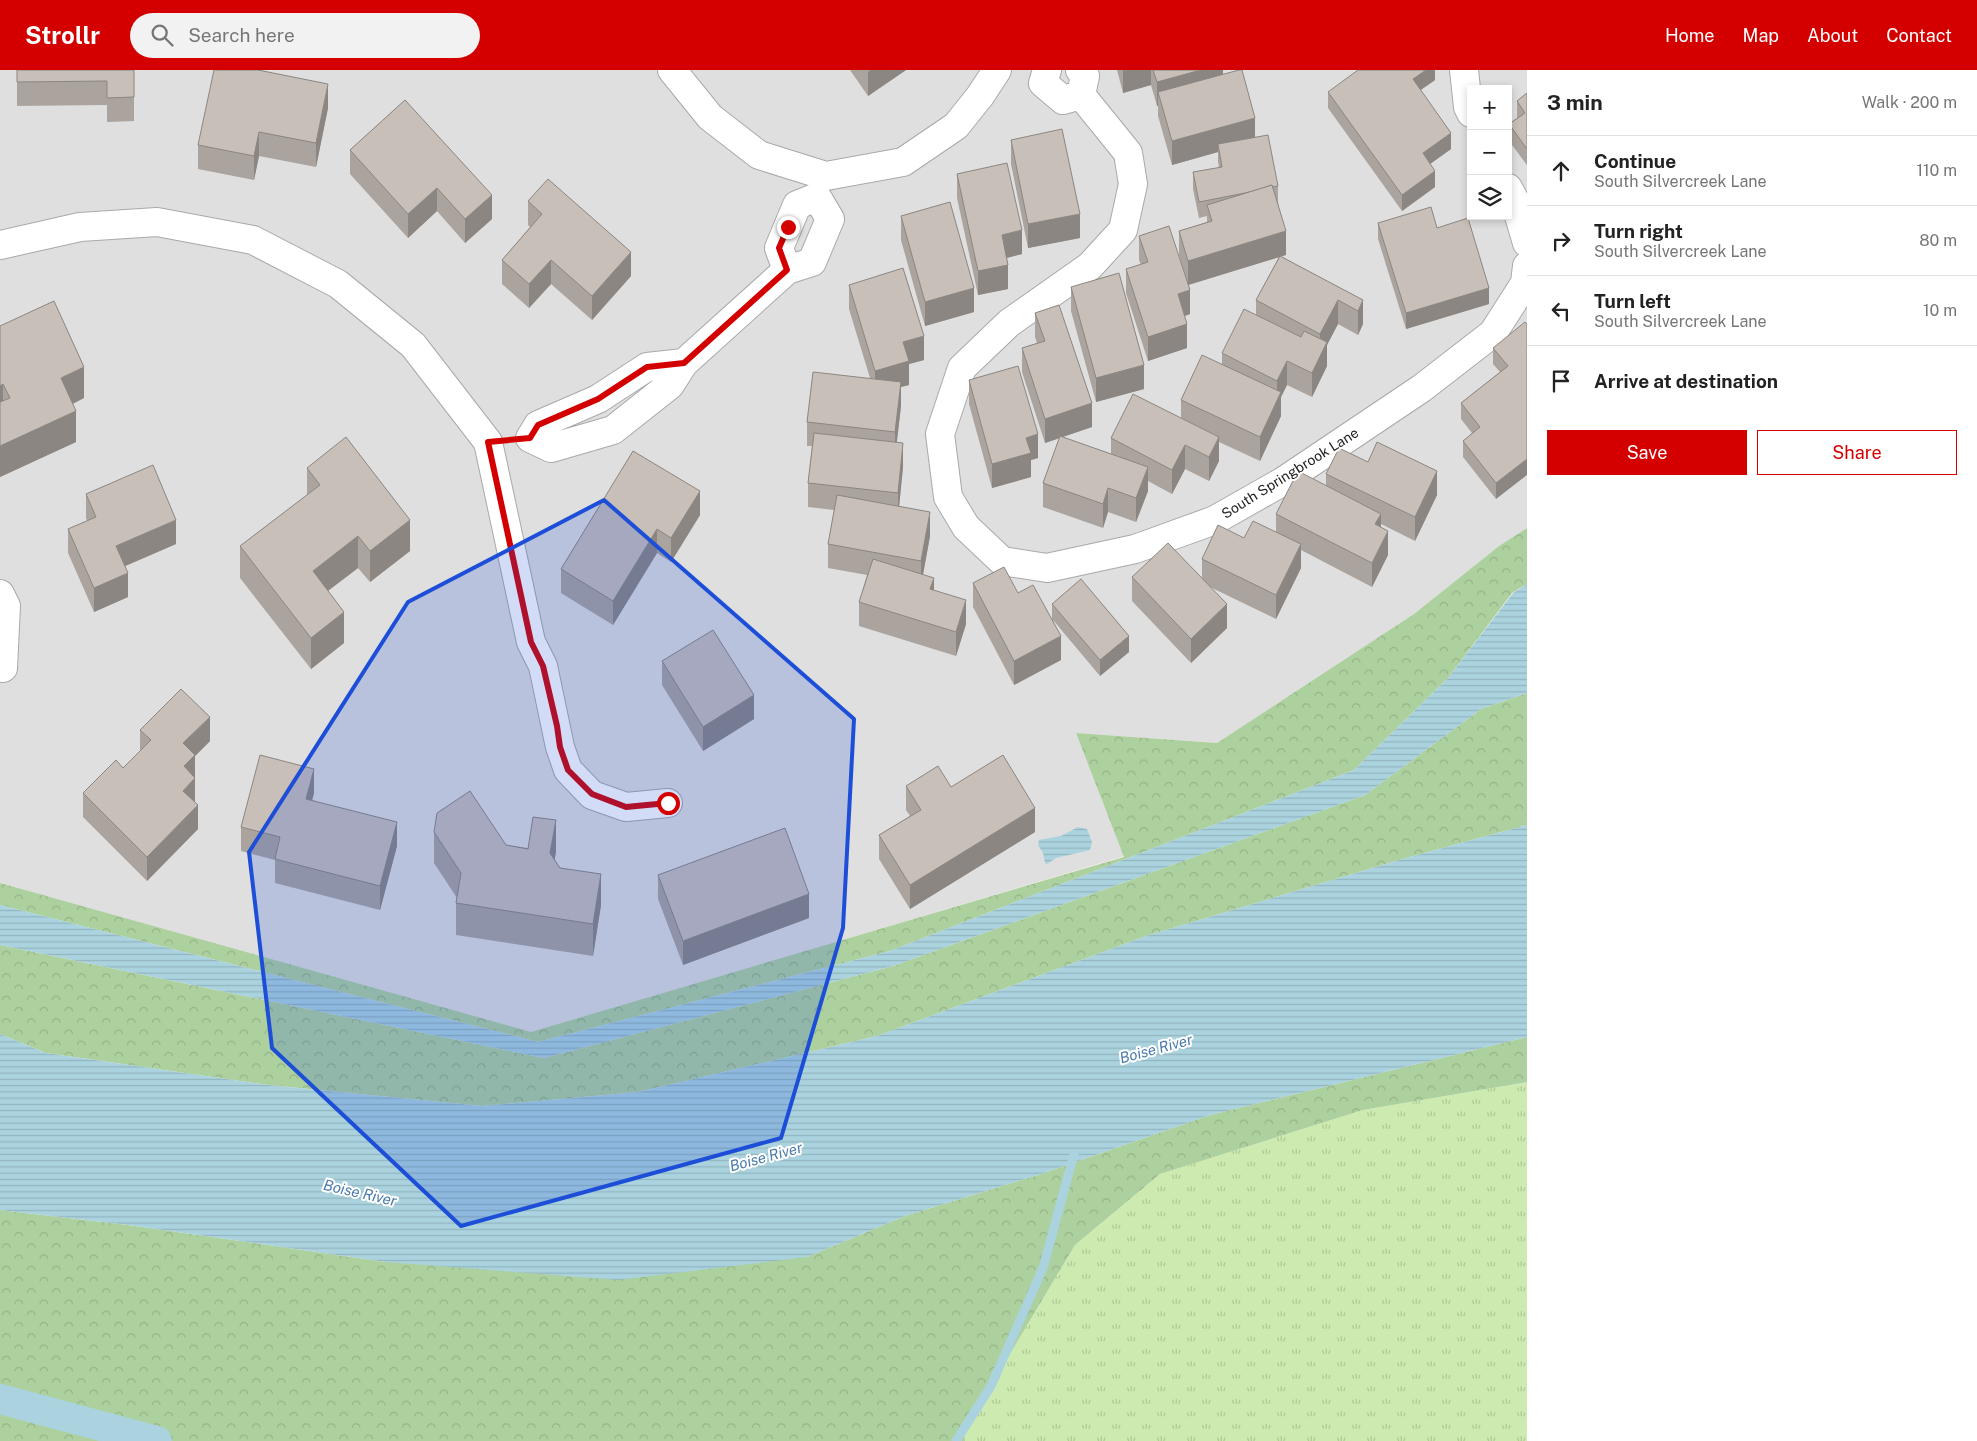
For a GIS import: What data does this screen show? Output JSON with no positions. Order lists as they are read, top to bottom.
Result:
{
  "streets": {
    "street": ["South Springbrook Lane"]
  },
  "water": ["Boise River"],
  "page": {
    "header": "Strollr",
    "search": "Search here",
    "nav": [
      "Home",
      "Map",
      "About",
      "Contact"
    ],
    "heading": ["3 min", "Walk · 200 m"],
    "map_buttons": ["+", "−"],
    "list": [
      ["Continue", "South Silvercreek Lane", "110 m"],
      ["Turn right", "South Silvercreek Lane", "80 m"],
      ["Turn left", "South Silvercreek Lane", "10 m"],
      "Arrive at destination"
    ],
    "buttons": ["Save", "Share"]
  }
}
